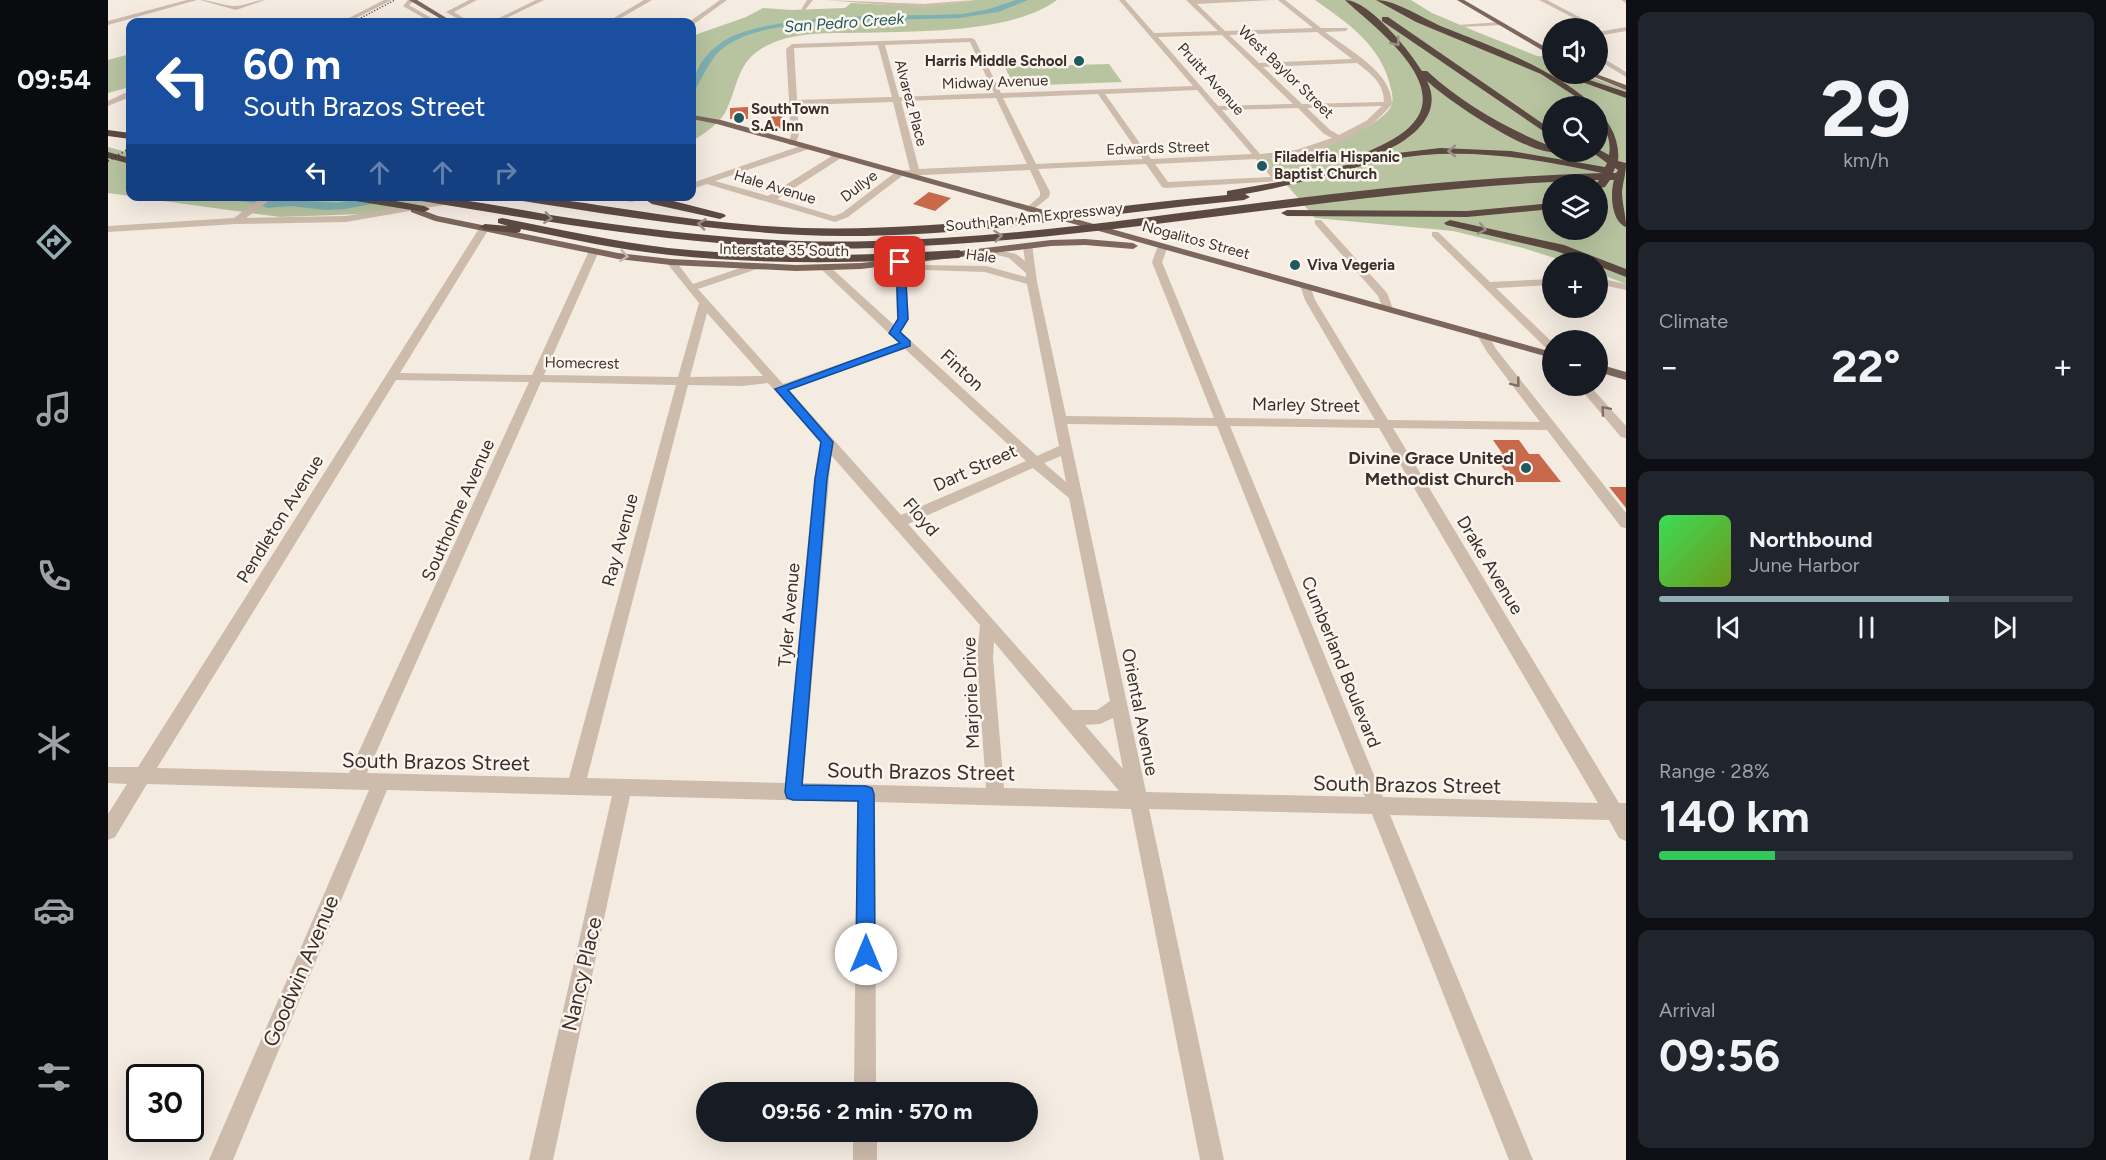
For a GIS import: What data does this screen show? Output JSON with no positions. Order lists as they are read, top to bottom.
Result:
{
  "streets": {
    "highway": ["South Pan Am Expressway"],
    "main road": ["Nogalitos Street", "Interstate 35 South"],
    "street": [
      "West Baylor Street",
      "Pruitt Avenue",
      "Midway Avenue",
      "Alvarez Place",
      "Edwards Street",
      "Dullye",
      "Hale Avenue",
      "Hale",
      "Homecrest",
      "Finton",
      "Marley Street",
      "Dart Street",
      "Southolme Avenue",
      "Floyd",
      "Pendleton Avenue",
      "Ray Avenue",
      "Drake Avenue",
      "Tyler Avenue",
      "Cumberland Boulevard",
      "Marjorie Drive",
      "Oriental Avenue",
      "South Brazos Street",
      "Goodwin Avenue",
      "Nancy Place"
    ]
  },
  "crossings": [
    ["West Baylor Street", "Edwards Street"],
    ["Pruitt Avenue", "Midway Avenue"],
    ["Pruitt Avenue", "Edwards Street"],
    ["Midway Avenue", "Alvarez Place"],
    ["Alvarez Place", "Edwards Street"],
    ["Edwards Street", "Dullye"],
    ["Edwards Street", "Nogalitos Street"],
    ["Dullye", "Hale Avenue"],
    ["Dullye", "Nogalitos Street"],
    ["Nogalitos Street", "Interstate 35 South"],
    ["Nogalitos Street", "Drake Avenue"],
    ["Nogalitos Street", "Cumberland Boulevard"],
    ["Interstate 35 South", "Finton"],
    ["Interstate 35 South", "Southolme Avenue"],
    ["Interstate 35 South", "Floyd"],
    ["Interstate 35 South", "Pendleton Avenue"],
    ["Interstate 35 South", "Cumberland Boulevard"],
    ["Interstate 35 South", "Oriental Avenue"],
    ["Hale", "Oriental Avenue"],
    ["Homecrest", "Finton"],
    ["Homecrest", "Southolme Avenue"],
    ["Homecrest", "Floyd"],
    ["Homecrest", "Pendleton Avenue"],
    ["Homecrest", "Ray Avenue"],
    ["Finton", "Dart Street"],
    ["Finton", "Oriental Avenue"],
    ["Marley Street", "Drake Avenue"],
    ["Marley Street", "Cumberland Boulevard"],
    ["Marley Street", "Oriental Avenue"],
    ["Dart Street", "Floyd"],
    ["Dart Street", "Oriental Avenue"],
    ["Southolme Avenue", "South Brazos Street"],
    ["Floyd", "Ray Avenue"],
    ["Floyd", "Tyler Avenue"],
    ["Floyd", "Marjorie Drive"],
    ["Floyd", "Oriental Avenue"],
    ["Floyd", "South Brazos Street"],
    ["Pendleton Avenue", "South Brazos Street"],
    ["Ray Avenue", "South Brazos Street"],
    ["Drake Avenue", "South Brazos Street"],
    ["Tyler Avenue", "South Brazos Street"],
    ["Cumberland Boulevard", "South Brazos Street"],
    ["Marjorie Drive", "South Brazos Street"],
    ["Oriental Avenue", "South Brazos Street"],
    ["South Brazos Street", "Goodwin Avenue"],
    ["South Brazos Street", "Nancy Place"]
  ],
  "water": ["San Pedro Creek"],
  "places": [
    "Harris Middle School",
    "SouthTown S.A. Inn",
    "Filadelfia Hispanic Baptist Church",
    "Viva Vegeria",
    "Divine Grace United Methodist Church"
  ],
  "page": {
    "tabs": "09:54",
    "tile": [
      ["29", "km/h"],
      "Climate",
      ["Range · 28%", "140 km"],
      ["Arrival", "09:56"]
    ],
    "map_buttons": ["+", "−"],
    "turn": ["60 m", "South Brazos Street"],
    "heat": ["−", "22°", "+"],
    "song": ["Northbound", "June Harbor"],
    "limit": "30",
    "trip": "09:56 · 2 min · 570 m"
  }
}
